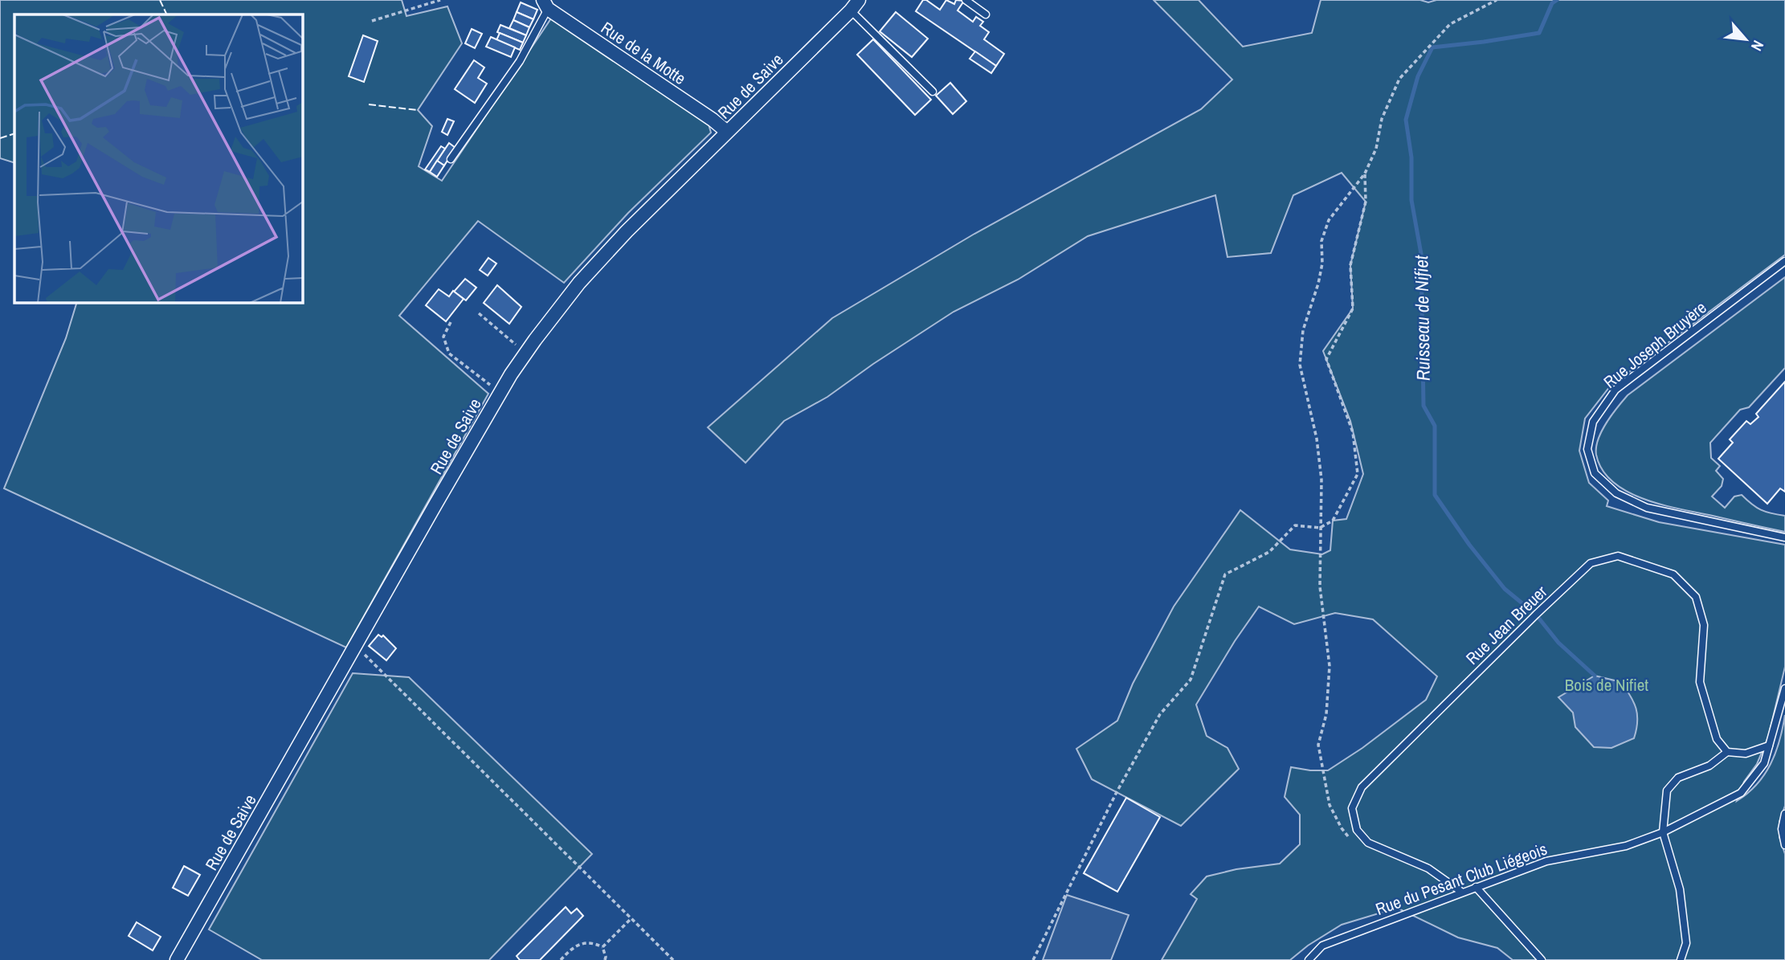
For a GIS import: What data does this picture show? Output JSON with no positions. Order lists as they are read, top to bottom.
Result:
{
  "streets": {
    "street": ["Rue de la Motte", "Rue de Saive"],
    "lane": ["Rue Joseph Bruyère", "Rue Jean Breuer", "Rue du Pesant Club Liégeois"]
  },
  "crossings": [
    ["Rue de la Motte", "Rue de Saive"]
  ],
  "water": ["Ruisseau de Nifiet"],
  "parks": ["Bois de Nifiet"],
  "north": "bottom right"
}
